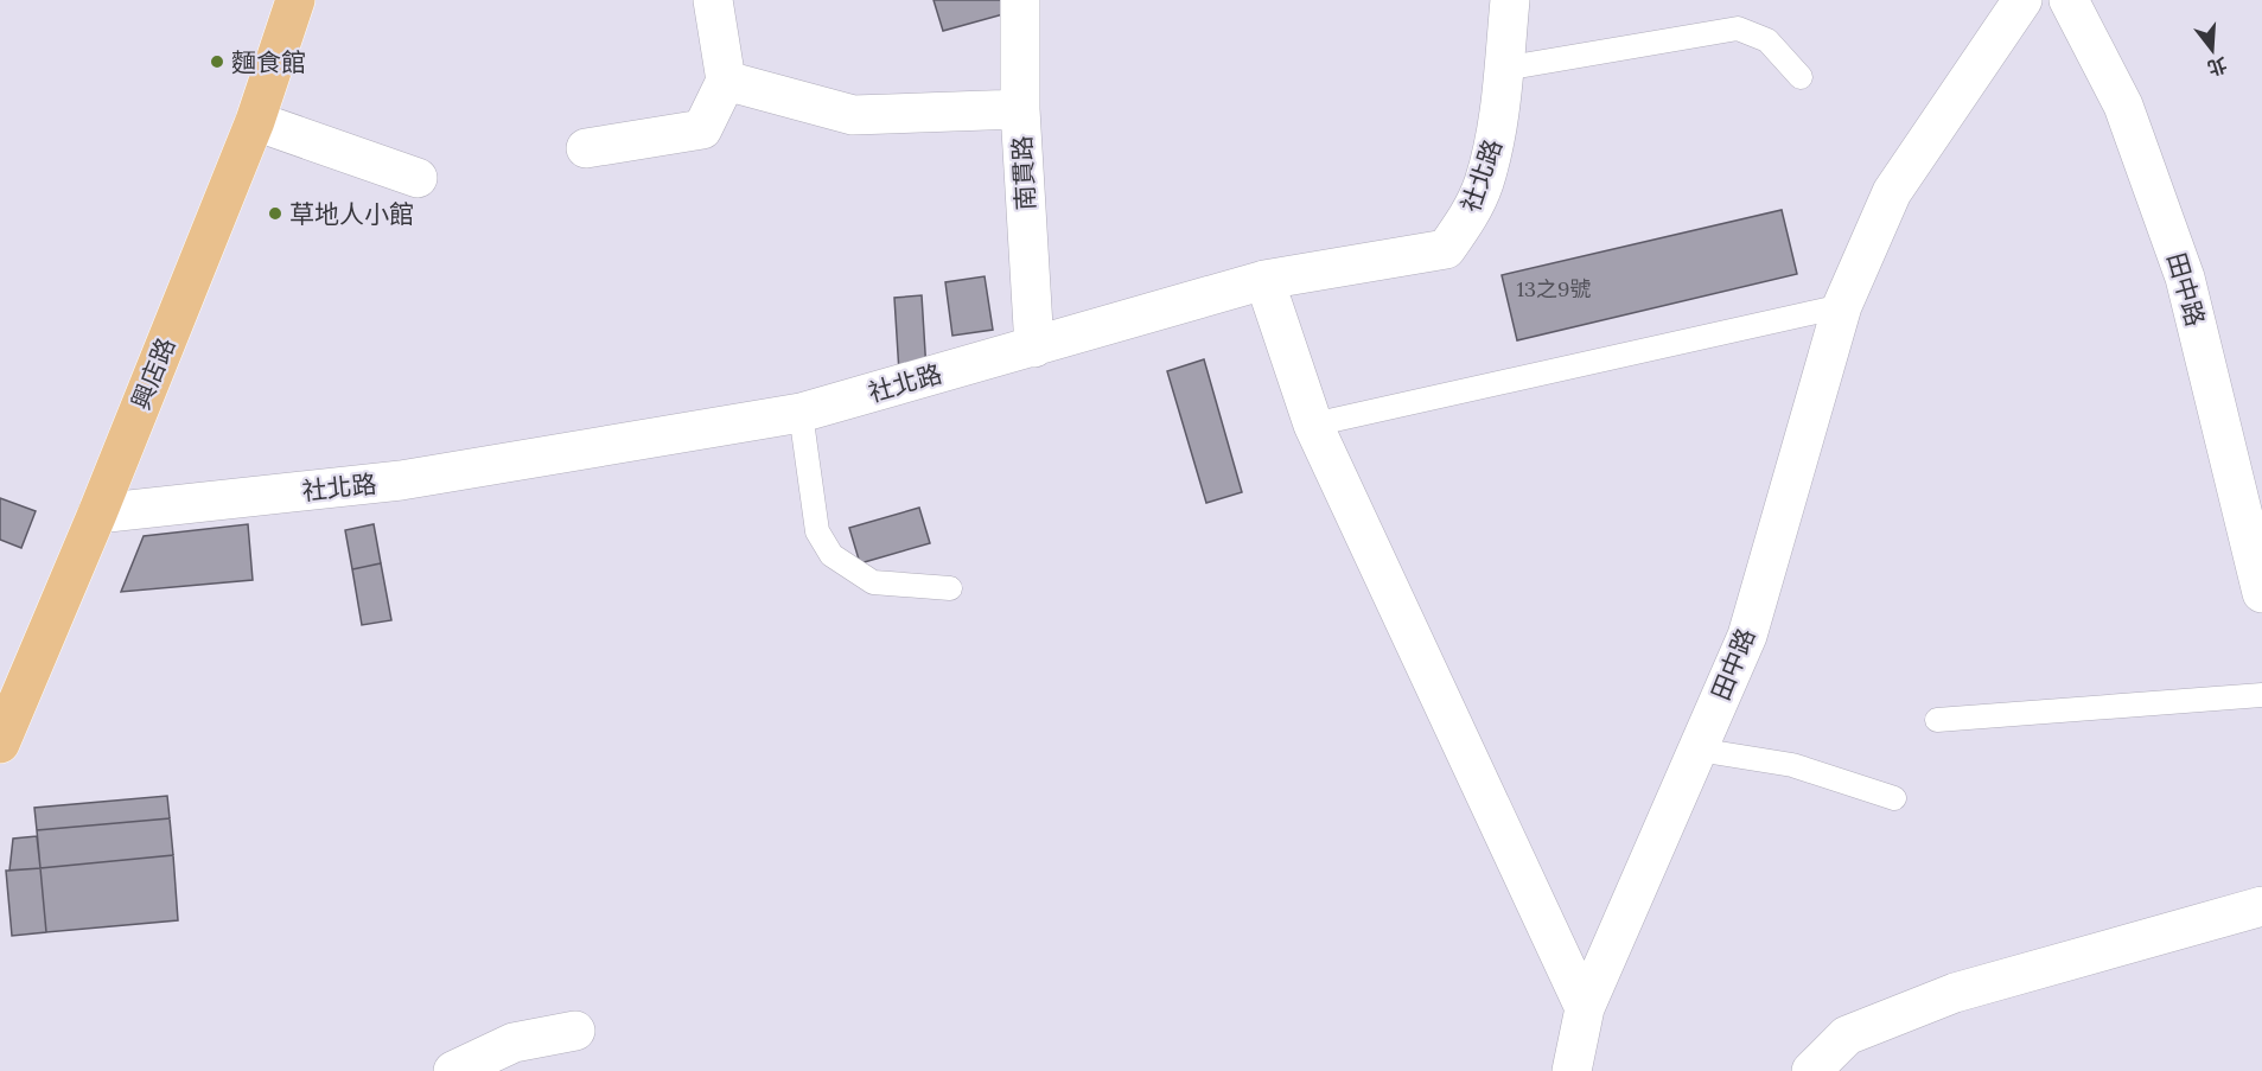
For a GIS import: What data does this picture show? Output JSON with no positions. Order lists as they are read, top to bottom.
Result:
{
  "streets": {
    "main road": ["興店路"],
    "street": ["南貫路", "社北路", "田中路"]
  },
  "crossings": [
    ["南貫路", "社北路"],
    ["社北路", "興店路"]
  ],
  "places": ["麵食館", "草地人小館"],
  "house_numbers": ["13之9號"],
  "north": "bottom"
}
